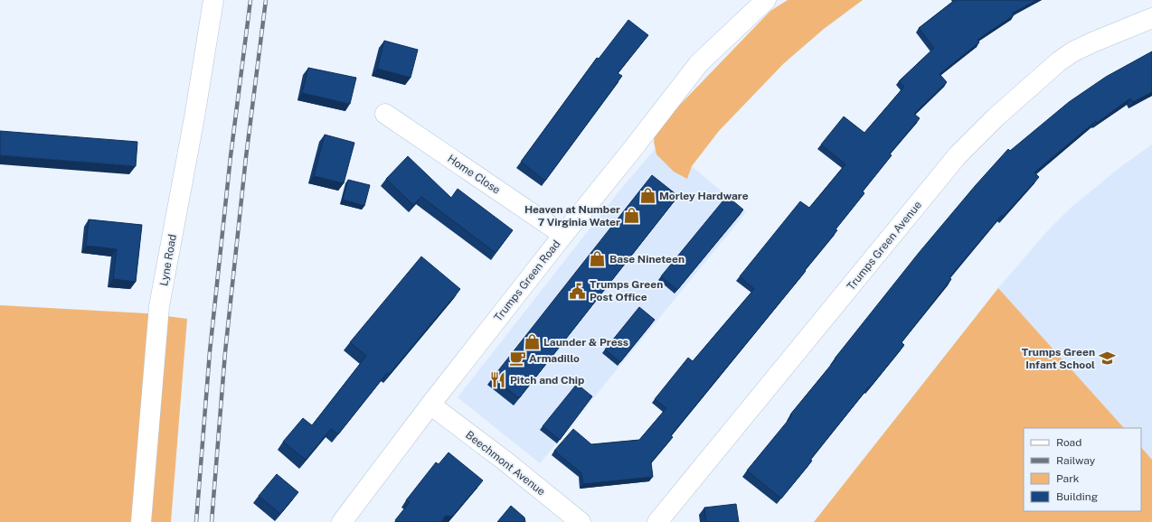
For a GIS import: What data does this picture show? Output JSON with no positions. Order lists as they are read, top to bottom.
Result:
{
  "streets": {
    "street": [
      "Home Close",
      "Trumps Green Avenue",
      "Lyne Road",
      "Trumps Green Road",
      "Beechmont Avenue"
    ]
  },
  "crossings": [
    ["Home Close", "Trumps Green Road"],
    ["Trumps Green Road", "Beechmont Avenue"]
  ],
  "places": {
    "shop": [
      "Morley Hardware",
      "Heaven at Number 7 Virginia Water",
      "Base Nineteen",
      "Launder & Press"
    ],
    "public building": ["Trumps Green Post Office"],
    "cafe": ["Armadillo"],
    "school or university": ["Trumps Green Infant School"],
    "restaurant": ["Pitch and Chip"]
  },
  "legend": [
    "Road",
    "Railway",
    "Park",
    "Building"
  ]
}
